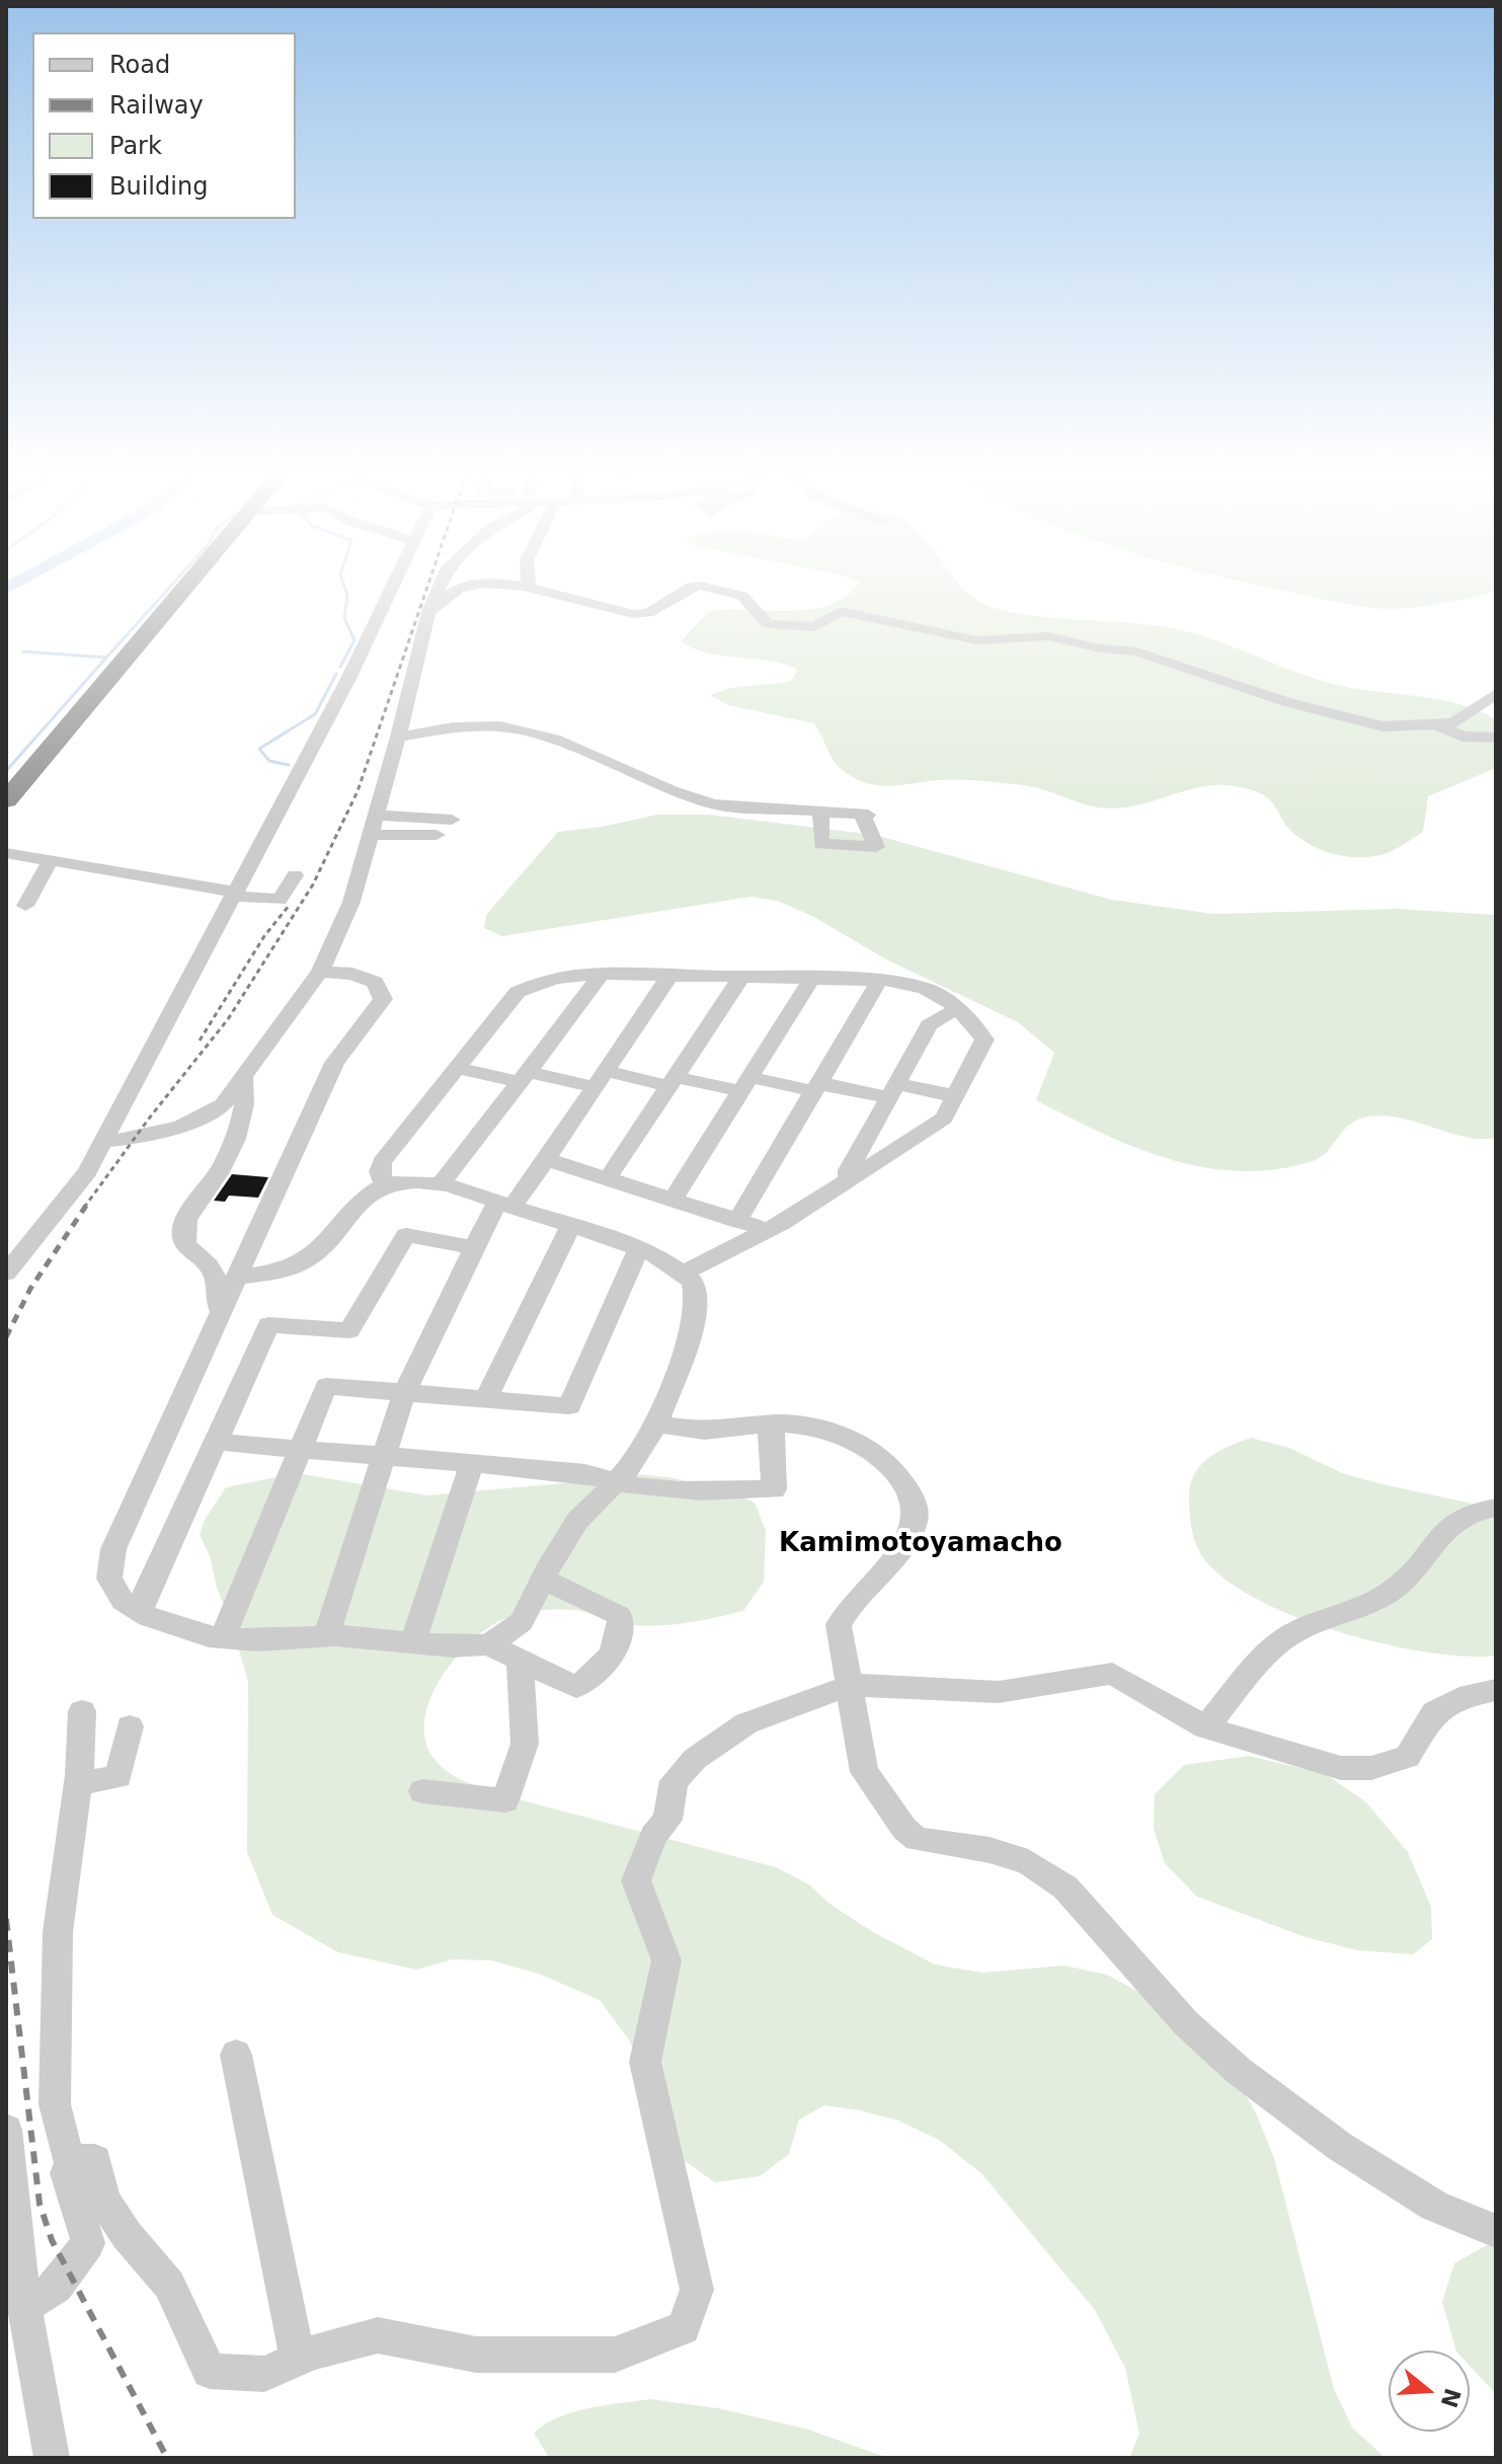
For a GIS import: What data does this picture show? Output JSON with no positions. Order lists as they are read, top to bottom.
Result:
{
  "districts": ["Kamimotoyamacho"],
  "legend": [
    "Road",
    "Railway",
    "Park",
    "Building"
  ],
  "north": "right"
}
